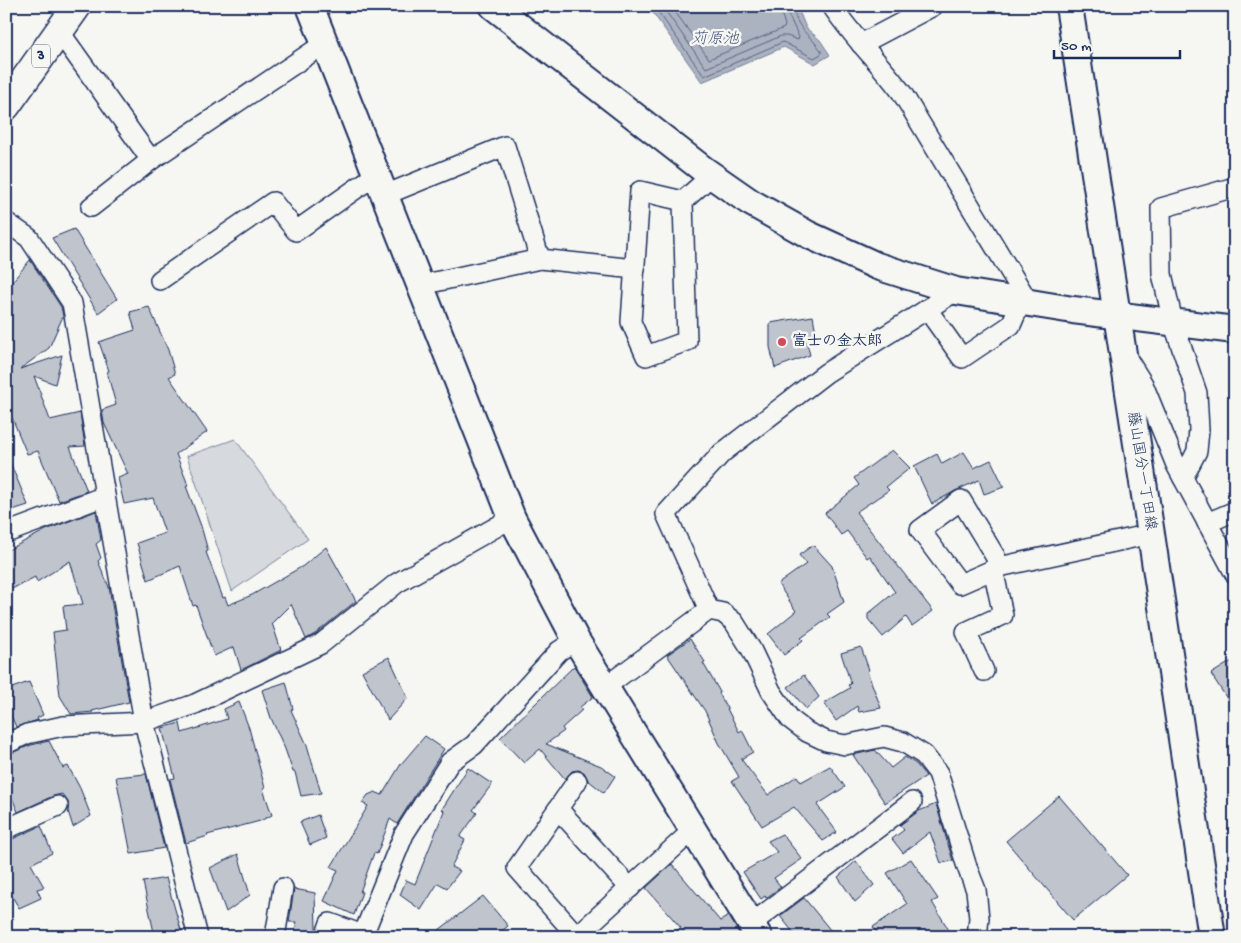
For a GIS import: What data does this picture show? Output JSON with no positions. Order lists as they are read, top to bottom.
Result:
{
  "streets": {
    "highway": ["3"],
    "street": ["藤山国分一丁田線"]
  },
  "water": ["苅原池"],
  "places": ["富士の金太郎"],
  "scale_bar": "50 m"
}
